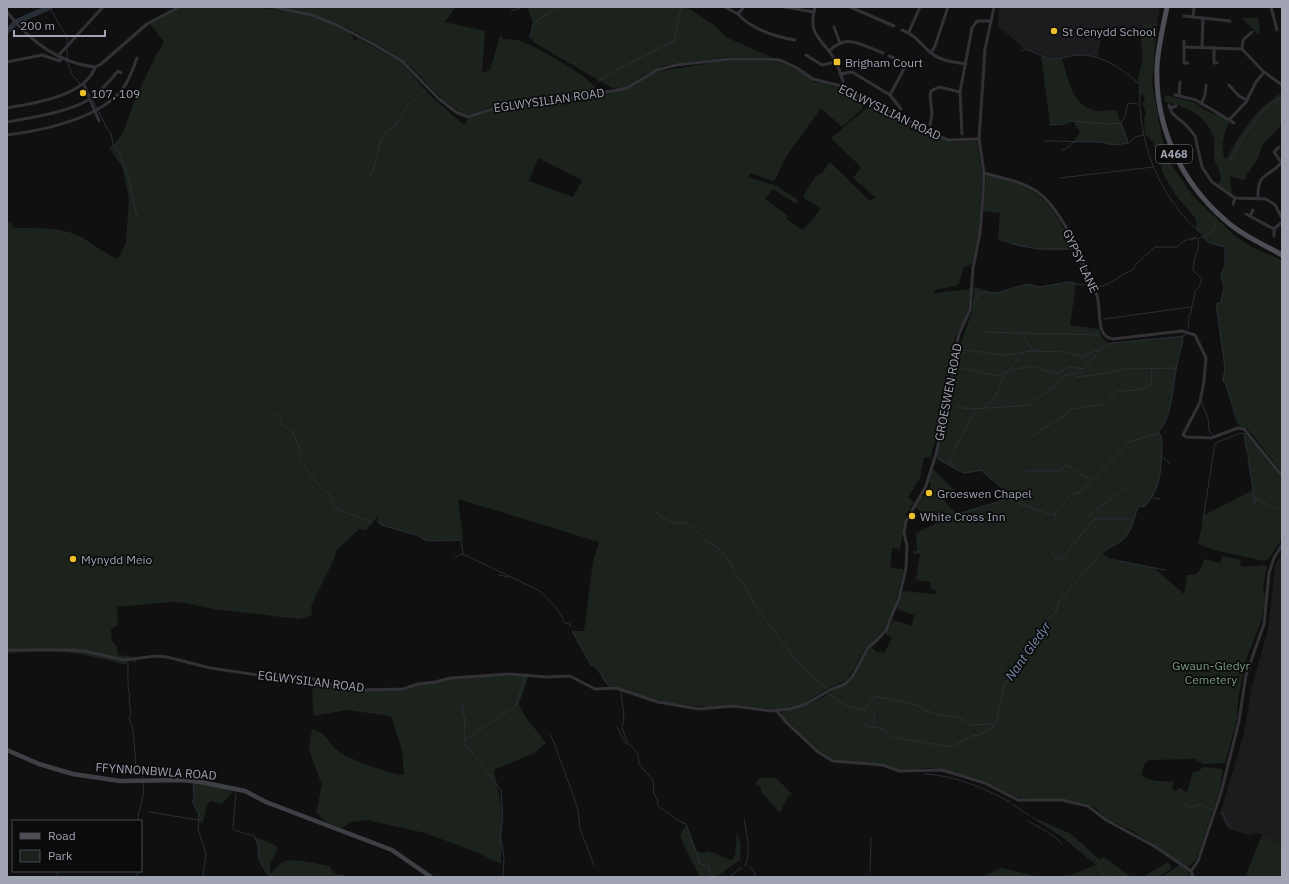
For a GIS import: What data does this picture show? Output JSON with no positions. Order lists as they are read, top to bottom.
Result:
{
  "streets": {
    "main road": ["A468"],
    "street": [
      "EGLWYSILIAN ROAD",
      "GYPSY LANE",
      "GROESWEN ROAD",
      "EGLWYSILAN ROAD",
      "FFYNNONBWLA ROAD"
    ]
  },
  "crossings": [
    ["EGLWYSILIAN ROAD", "GROESWEN ROAD"],
    ["GYPSY LANE", "GROESWEN ROAD"],
    ["GROESWEN ROAD", "EGLWYSILAN ROAD"]
  ],
  "water": ["Nant Gledyr"],
  "parks": ["Gwaun-Gledyr Cemetery"],
  "places": {
    "other": [
      "St Cenydd School",
      "107, 109",
      "Groeswen Chapel",
      "White Cross Inn",
      "Mynydd Meio"
    ],
    "transit": ["Brigham Court"]
  },
  "legend": ["Road", "Park"],
  "scale_bar": "200 m"
}
